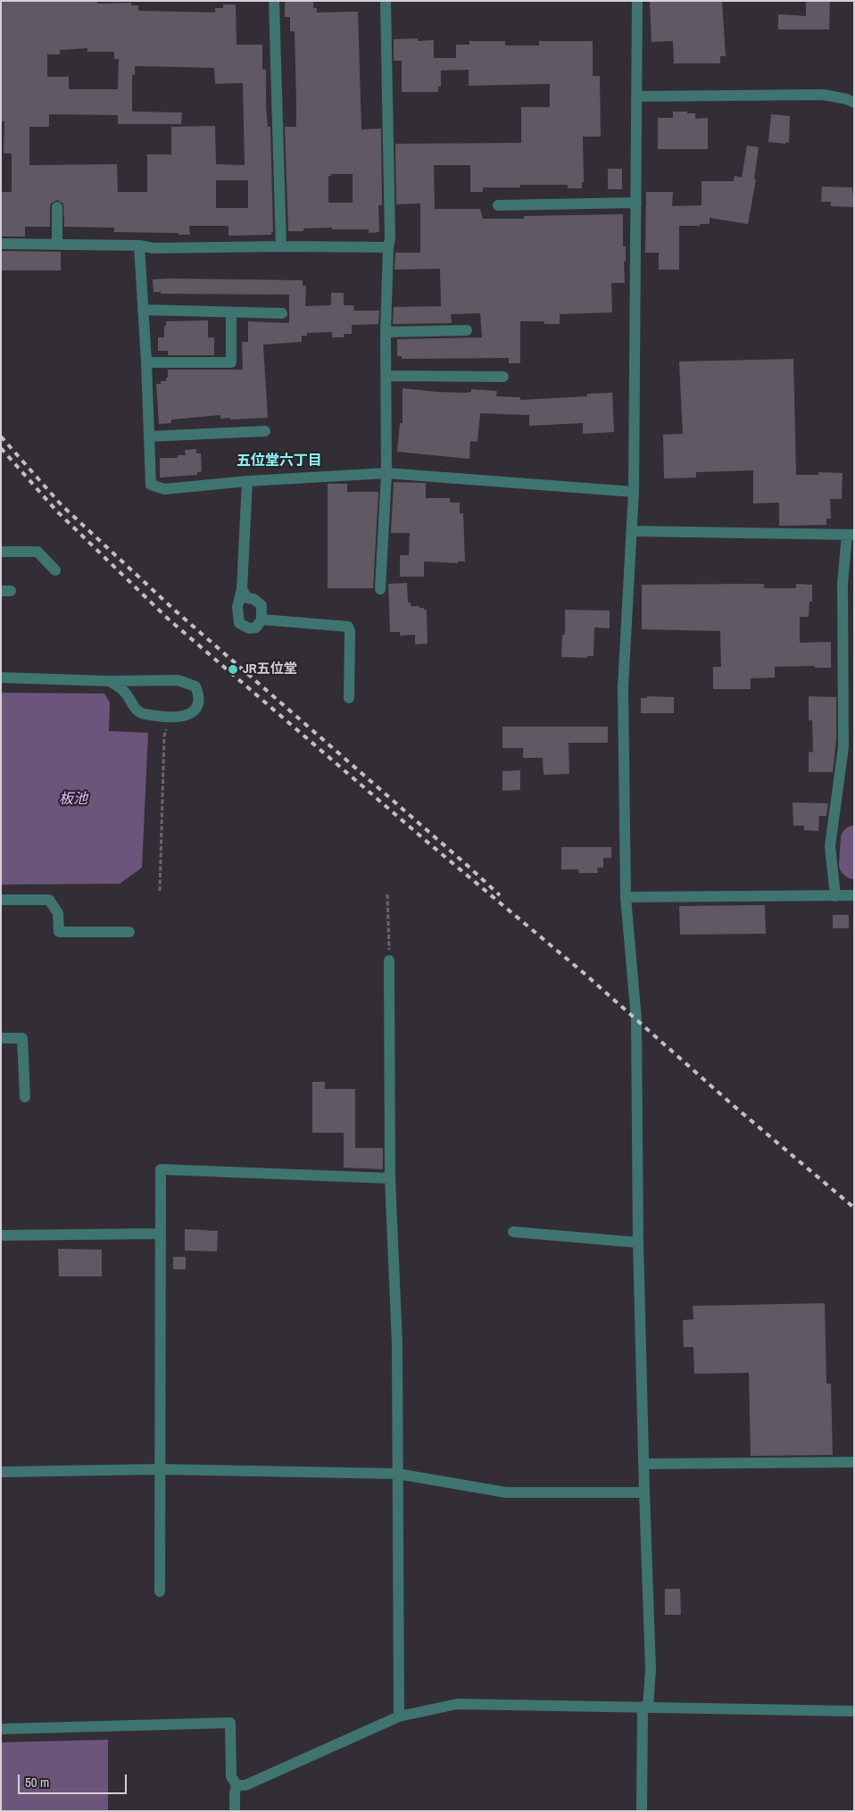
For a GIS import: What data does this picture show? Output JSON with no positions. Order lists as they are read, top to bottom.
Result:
{
  "districts": ["五位堂六丁目"],
  "water": ["板池"],
  "places": ["JR五位堂"],
  "scale_bar": "50 m"
}
